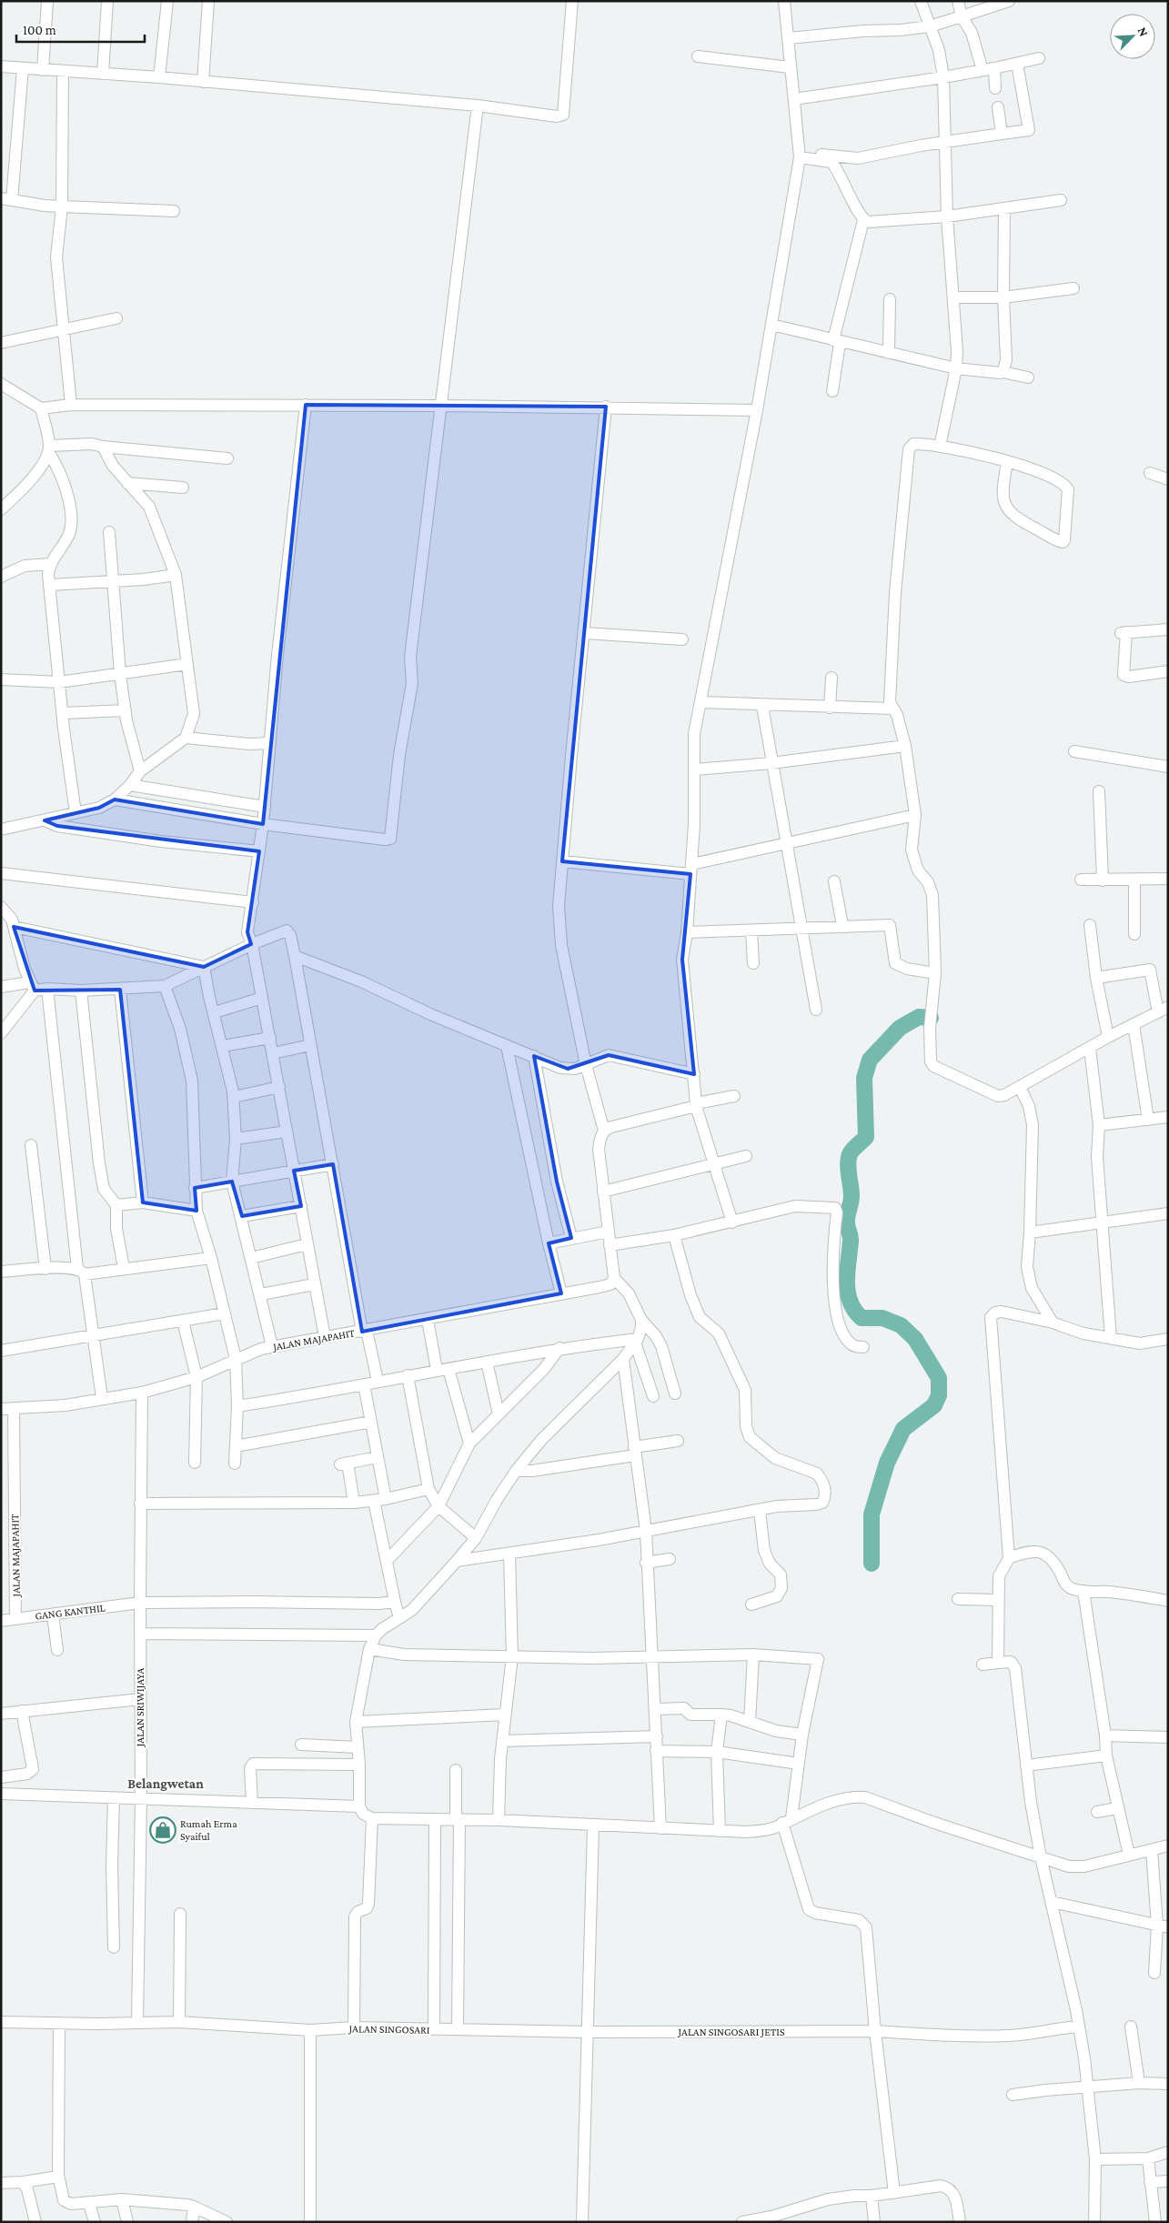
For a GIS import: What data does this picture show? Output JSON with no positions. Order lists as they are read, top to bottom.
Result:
{
  "streets": {
    "street": [
      "JALAN MAJAPAHIT",
      "GANG KANTHIL",
      "JALAN SRIWIJAYA",
      "JALAN SINGOSARI",
      "JALAN SINGOSARI JETIS"
    ]
  },
  "crossings": [
    ["JALAN MAJAPAHIT", "GANG KANTHIL"],
    ["JALAN MAJAPAHIT", "JALAN SRIWIJAYA"],
    ["GANG KANTHIL", "JALAN SRIWIJAYA"],
    ["JALAN SRIWIJAYA", "JALAN SINGOSARI"],
    ["JALAN SINGOSARI", "JALAN SINGOSARI JETIS"]
  ],
  "districts": ["Belangwetan"],
  "places": {
    "shop": ["Rumah Erma Syaiful"]
  },
  "scale_bar": "100 m",
  "north": "top right"
}
